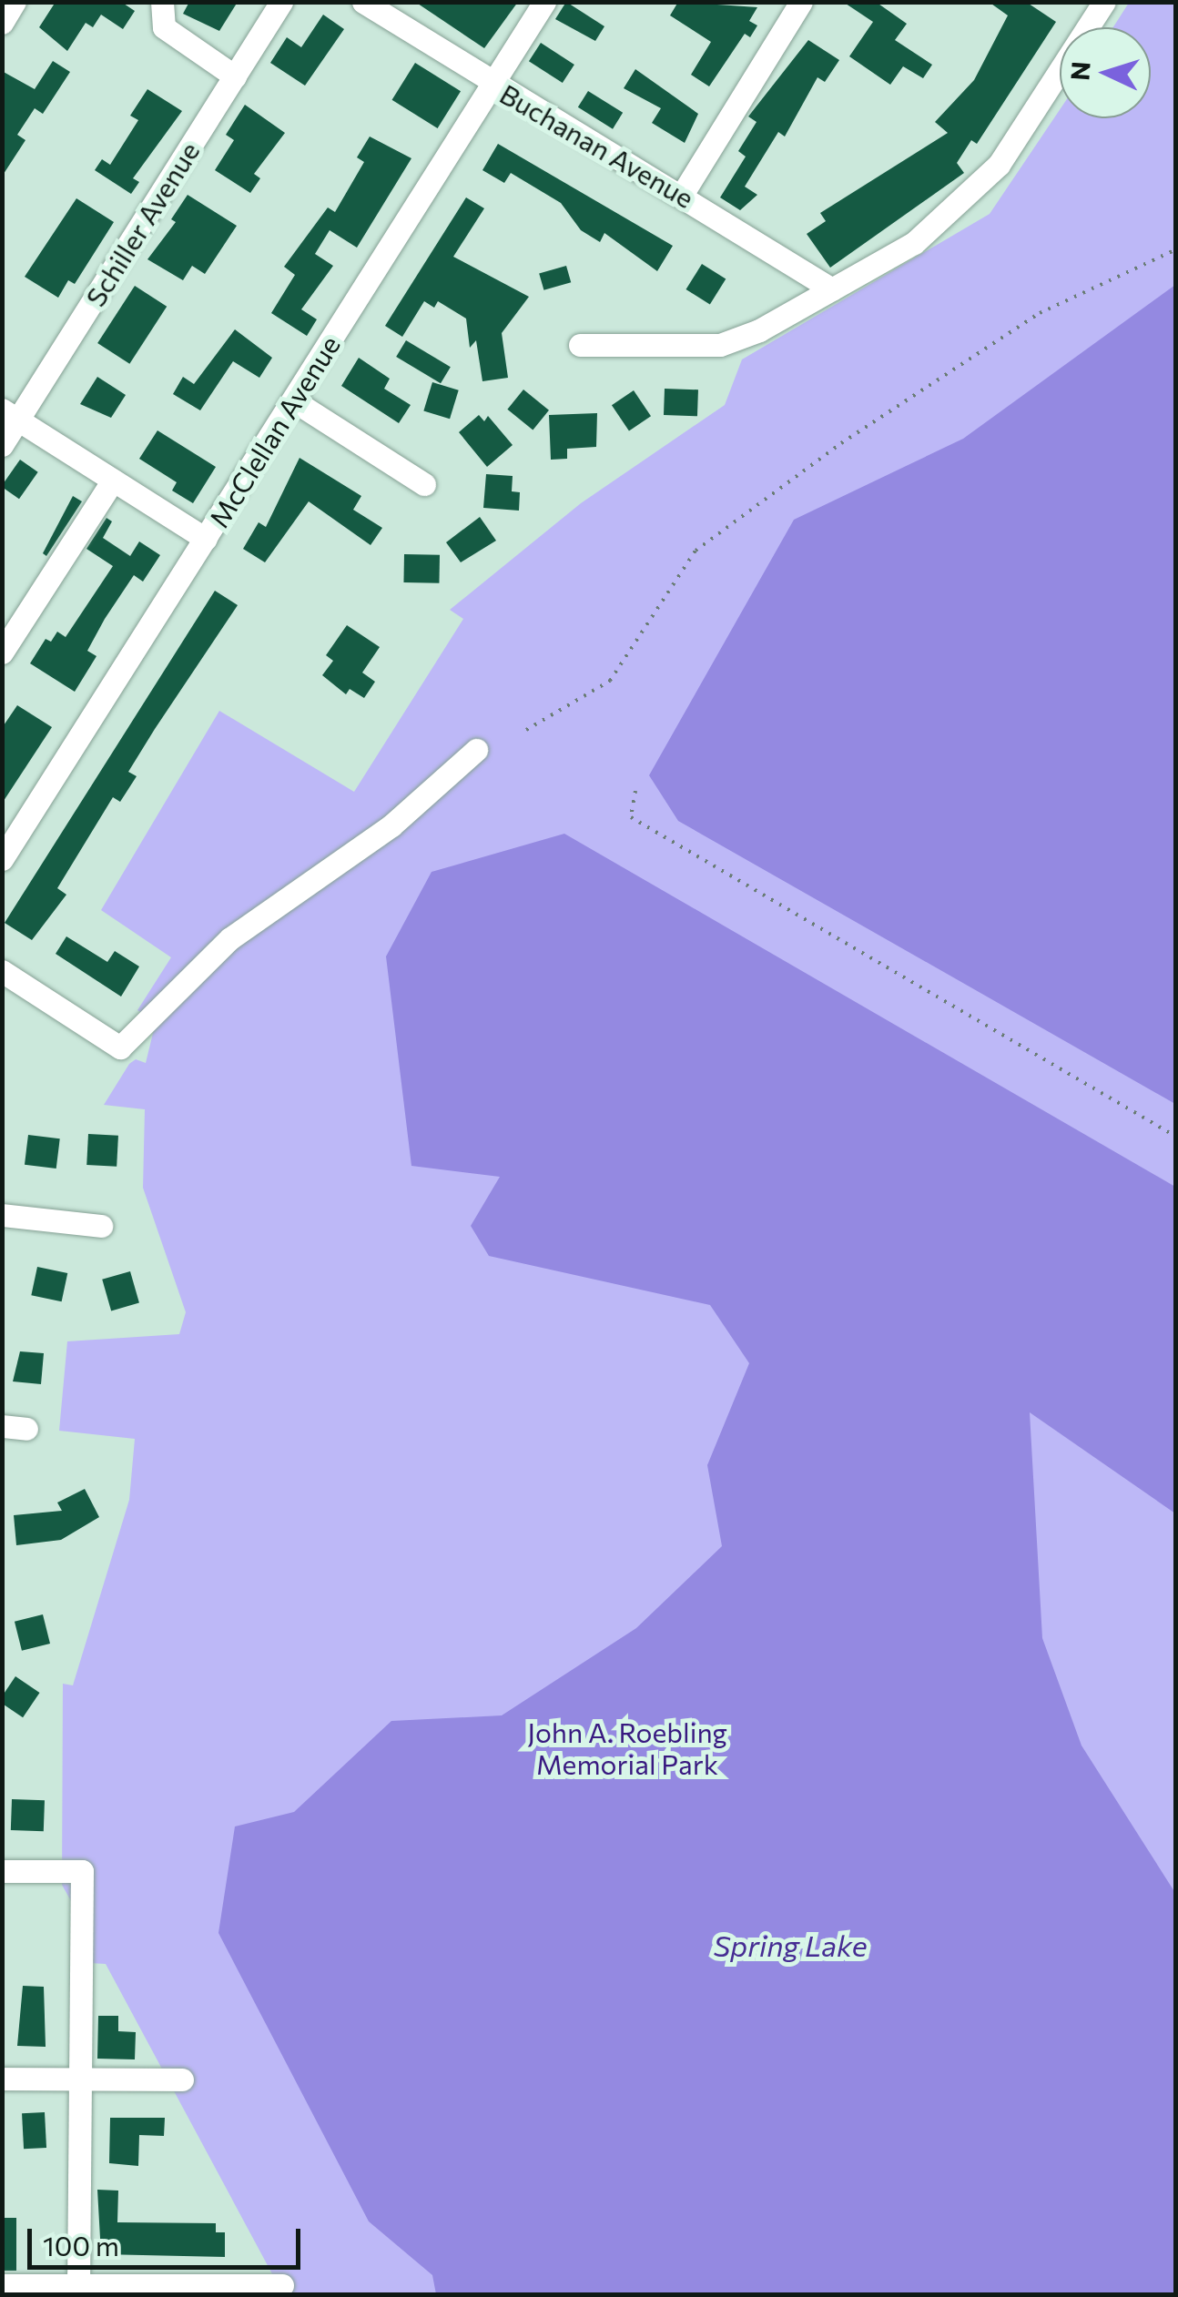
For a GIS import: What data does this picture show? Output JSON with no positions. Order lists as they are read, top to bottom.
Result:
{
  "streets": {
    "street": ["Buchanan Avenue", "Schiller Avenue", "McClellan Avenue"]
  },
  "crossings": [
    ["Buchanan Avenue", "McClellan Avenue"]
  ],
  "water": ["Spring Lake"],
  "parks": ["John A. Roebling Memorial Park"],
  "scale_bar": "100 m",
  "north": "left"
}
